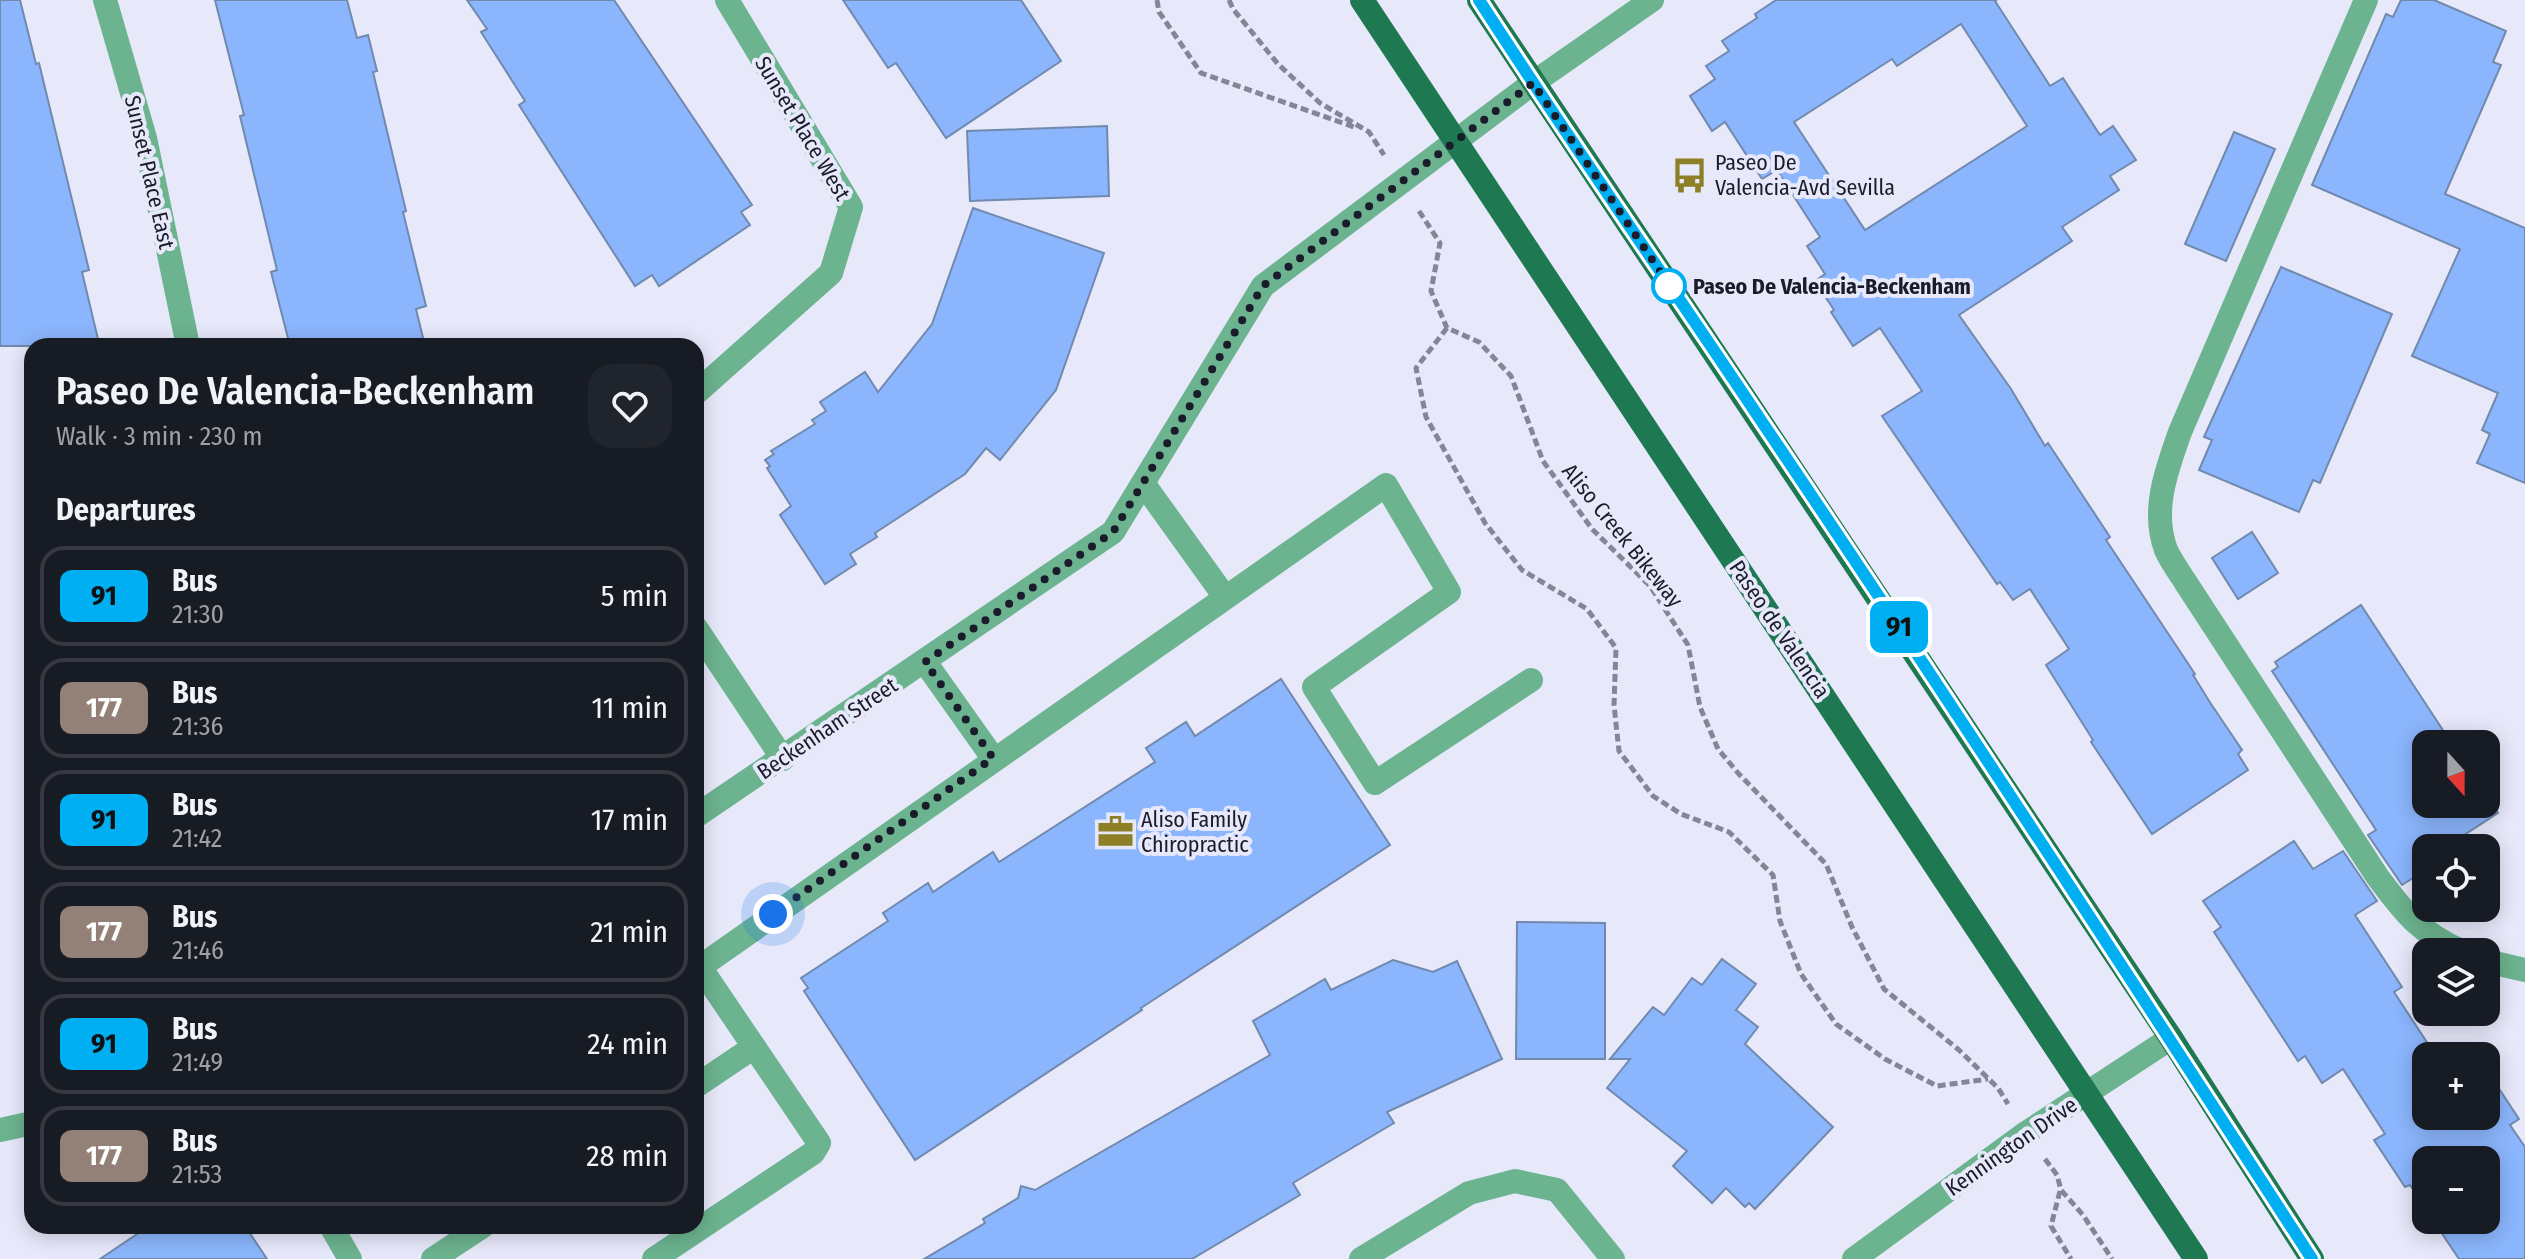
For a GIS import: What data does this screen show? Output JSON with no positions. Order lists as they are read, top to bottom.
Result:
{
  "streets": {
    "main road": ["Paseo de Valencia"],
    "street": [
      "Sunset Place West",
      "Sunset Place East",
      "Beckenham Street",
      "Kennington Drive"
    ],
    "path": ["Aliso Creek Bikeway"]
  },
  "crossings": [
    ["Aliso Creek Bikeway", "Kennington Drive"],
    ["Paseo de Valencia", "Beckenham Street"],
    ["Paseo de Valencia", "Kennington Drive"]
  ],
  "places": {
    "bus stop": ["Paseo De Valencia-Avd Sevilla"],
    "other": ["Paseo De Valencia-Beckenham"],
    "office": ["Aliso Family Chiropractic"]
  },
  "lines": ["bus line 91"],
  "north": "bottom",
  "page": {
    "on_map": "91",
    "heading": [
      ["Paseo De Valencia-Beckenham", "Walk · 3 min · 230 m"],
      "Departures"
    ],
    "list": [
      {
        "mark": "91",
        "name": "Bus",
        "note": "21:30",
        "value": "5 min"
      },
      {
        "mark": "177",
        "name": "Bus",
        "note": "21:36",
        "value": "11 min"
      },
      {
        "mark": "91",
        "name": "Bus",
        "note": "21:42",
        "value": "17 min"
      },
      {
        "mark": "177",
        "name": "Bus",
        "note": "21:46",
        "value": "21 min"
      },
      {
        "mark": "91",
        "name": "Bus",
        "note": "21:49",
        "value": "24 min"
      },
      {
        "mark": "177",
        "name": "Bus",
        "note": "21:53",
        "value": "28 min"
      }
    ],
    "map_buttons": ["+", "−"]
  }
}
